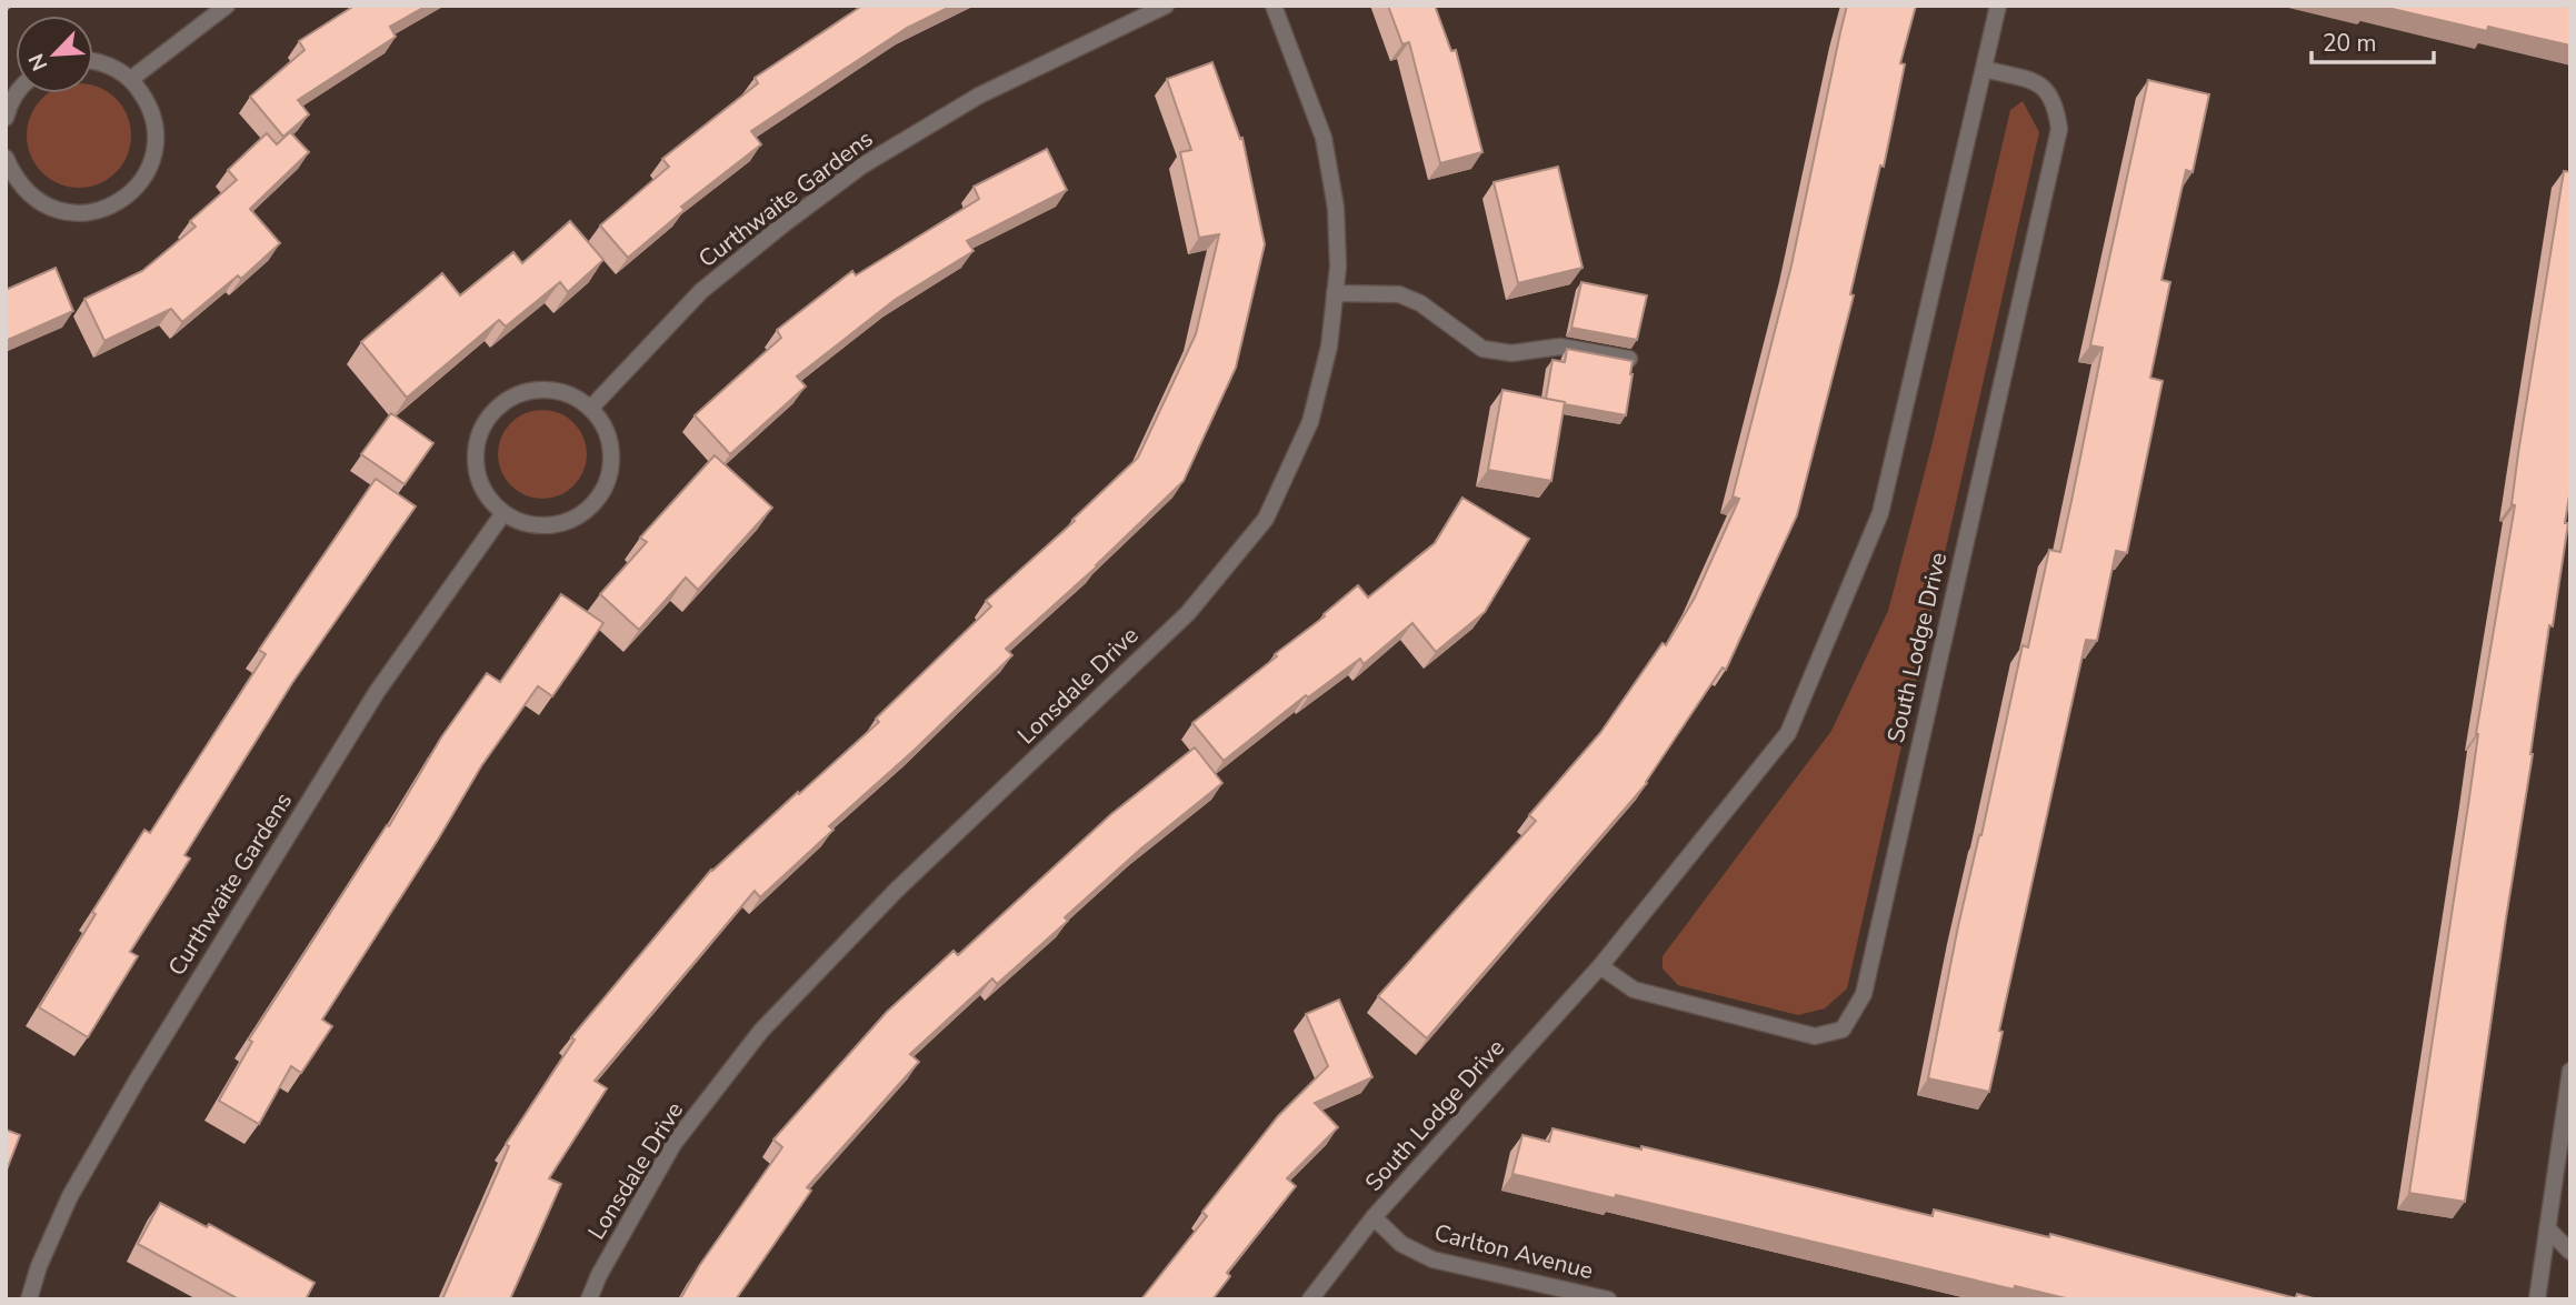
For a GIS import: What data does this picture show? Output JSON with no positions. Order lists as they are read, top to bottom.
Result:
{
  "streets": {
    "street": [
      "Curthwaite Gardens",
      "South Lodge Drive",
      "Lonsdale Drive",
      "Carlton Avenue"
    ]
  },
  "crossings": [
    ["South Lodge Drive", "Carlton Avenue"]
  ],
  "scale_bar": "20 m",
  "north": "bottom left"
}
